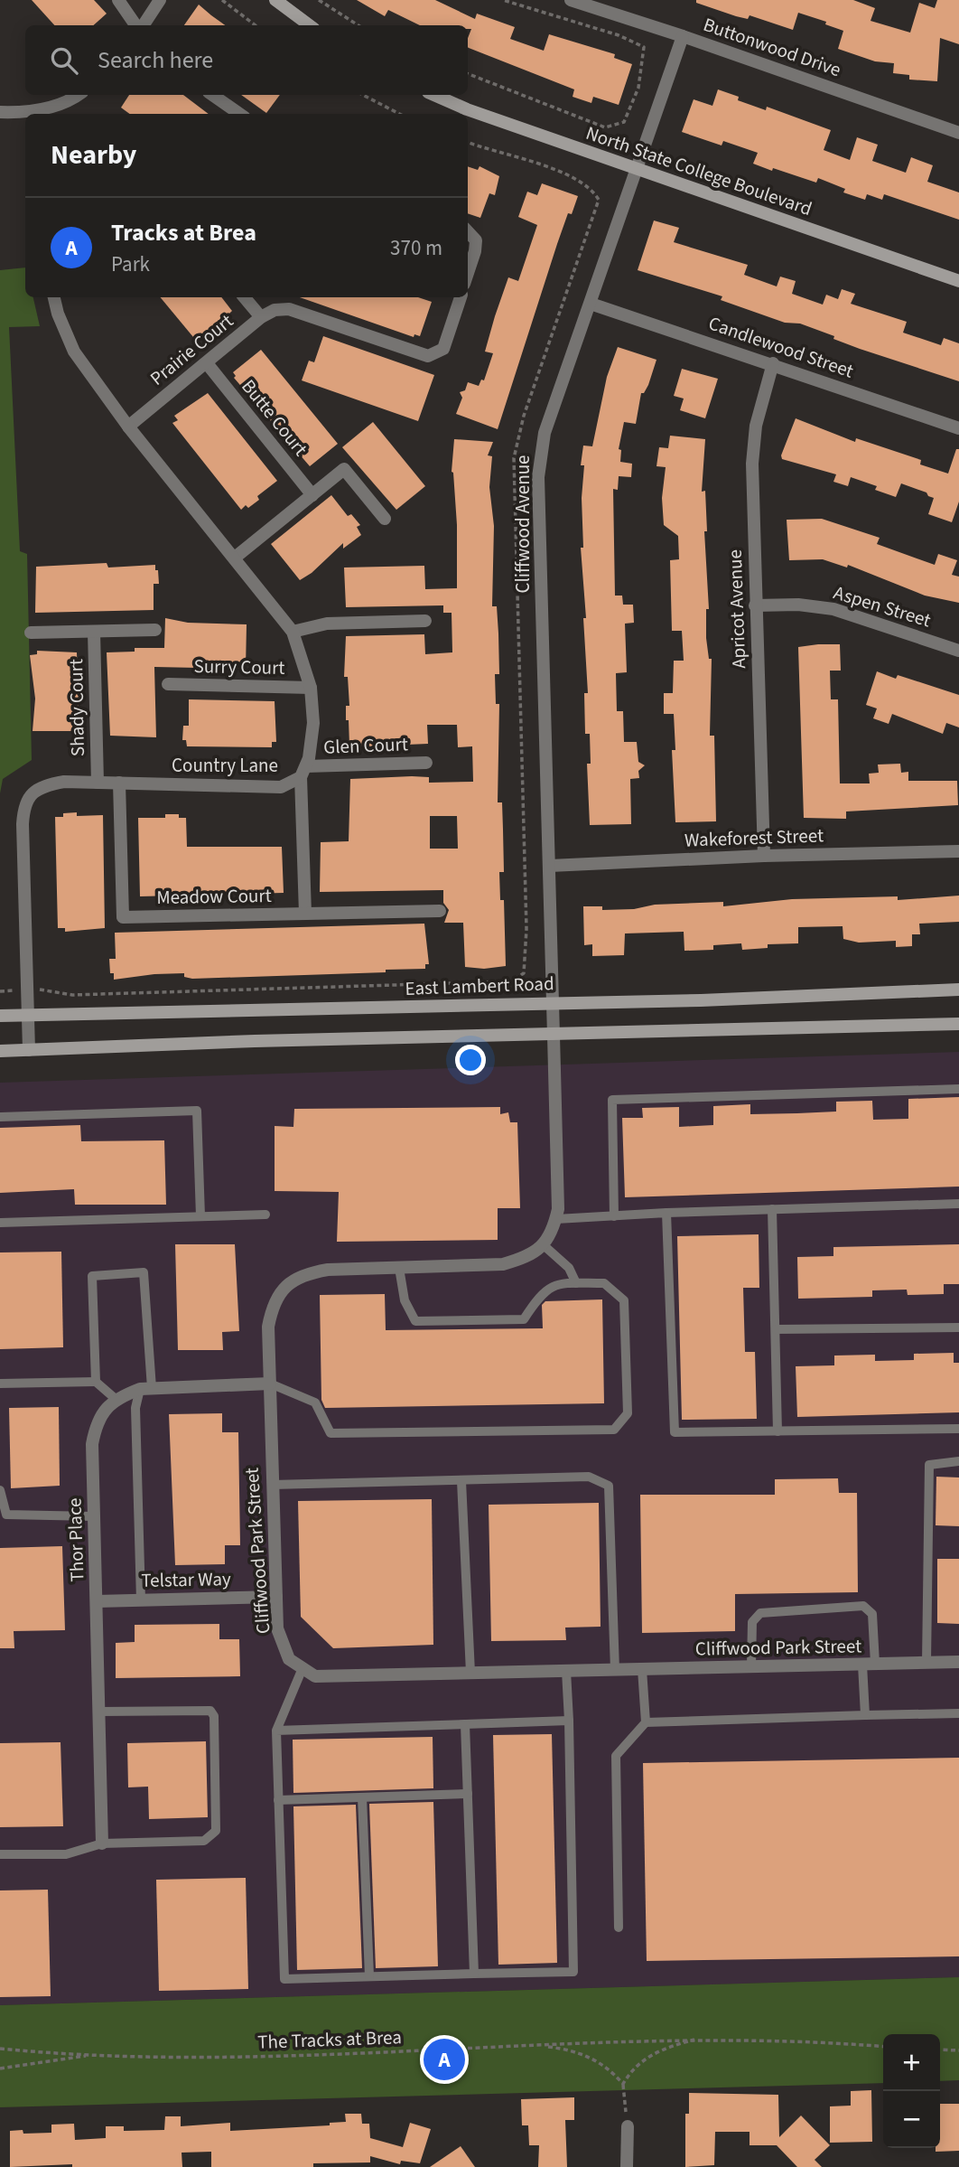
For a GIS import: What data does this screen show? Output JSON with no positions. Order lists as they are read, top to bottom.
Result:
{
  "streets": {
    "main road": ["North State College Boulevard", "East Lambert Road"],
    "street": [
      "Buttonwood Drive",
      "Candlewood Street",
      "Prairie Court",
      "Butte Court",
      "Cliffwood Avenue",
      "Aspen Street",
      "Apricot Avenue",
      "Surry Court",
      "Shady Court",
      "Glen Court",
      "Country Lane",
      "Wakeforest Street",
      "Meadow Court",
      "Thor Place",
      "Cliffwood Park Street",
      "Telstar Way"
    ],
    "path": ["The Tracks at Brea"]
  },
  "crossings": [
    ["Buttonwood Drive", "Cliffwood Avenue"],
    ["North State College Boulevard", "Cliffwood Avenue"],
    ["Candlewood Street", "Cliffwood Avenue"],
    ["Candlewood Street", "Apricot Avenue"],
    ["Prairie Court", "Butte Court"],
    ["Prairie Court", "Country Lane"],
    ["Cliffwood Avenue", "Wakeforest Street"],
    ["Cliffwood Avenue", "East Lambert Road"],
    ["Aspen Street", "Apricot Avenue"],
    ["Apricot Avenue", "Wakeforest Street"],
    ["Surry Court", "Country Lane"],
    ["Shady Court", "Country Lane"],
    ["Glen Court", "Country Lane"],
    ["Country Lane", "Meadow Court"],
    ["Country Lane", "East Lambert Road"],
    ["Thor Place", "Cliffwood Park Street"],
    ["Thor Place", "Telstar Way"],
    ["Cliffwood Park Street", "Telstar Way"]
  ],
  "page": {
    "search": "Search here",
    "heading": "Nearby",
    "list": [
      {
        "mark": "A",
        "name": "Tracks at Brea",
        "note": "Park",
        "value": "370 m"
      }
    ],
    "map_buttons": ["+", "−"],
    "pins": "A"
  }
}
